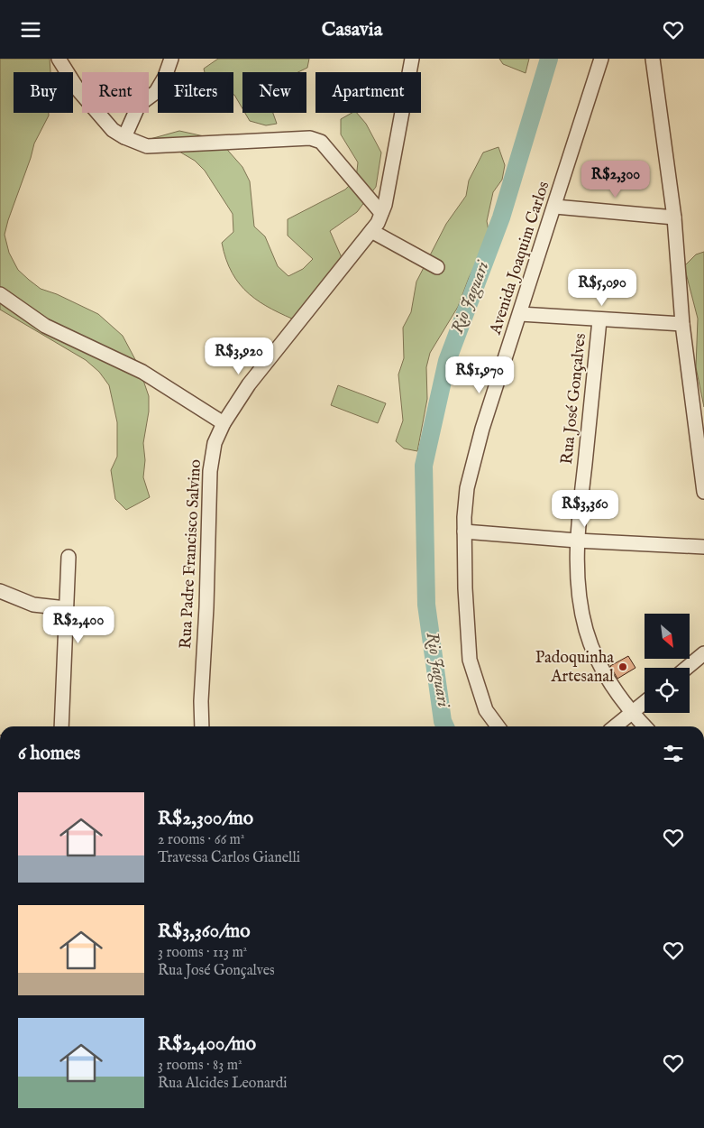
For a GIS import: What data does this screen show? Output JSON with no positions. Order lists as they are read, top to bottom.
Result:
{
  "streets": {
    "street": ["Avenida Joaquim Carlos", "Rua José Gonçalves", "Rua Padre Francisco Salvino"]
  },
  "water": ["Rio Jaguari"],
  "places": ["Padoquinha Artesanal"],
  "north": "bottom right",
  "page": {
    "header": "Casavia",
    "chip": [
      "Buy",
      "Rent",
      "Filters",
      "New",
      "Apartment"
    ],
    "price": [
      "R$2,300",
      "R$5,090",
      "R$3,920",
      "R$1,970",
      "R$3,360",
      "R$2,400"
    ],
    "heading": "6 homes",
    "list": [
      {
        "name": "R$2,300/mo",
        "note": "2 rooms · 66 m² · Travessa Carlos Gianelli"
      },
      {
        "name": "R$3,360/mo",
        "note": "3 rooms · 113 m² · Rua José Gonçalves"
      },
      {
        "name": "R$2,400/mo",
        "note": "3 rooms · 83 m² · Rua Alcides Leonardi"
      }
    ]
  }
}
